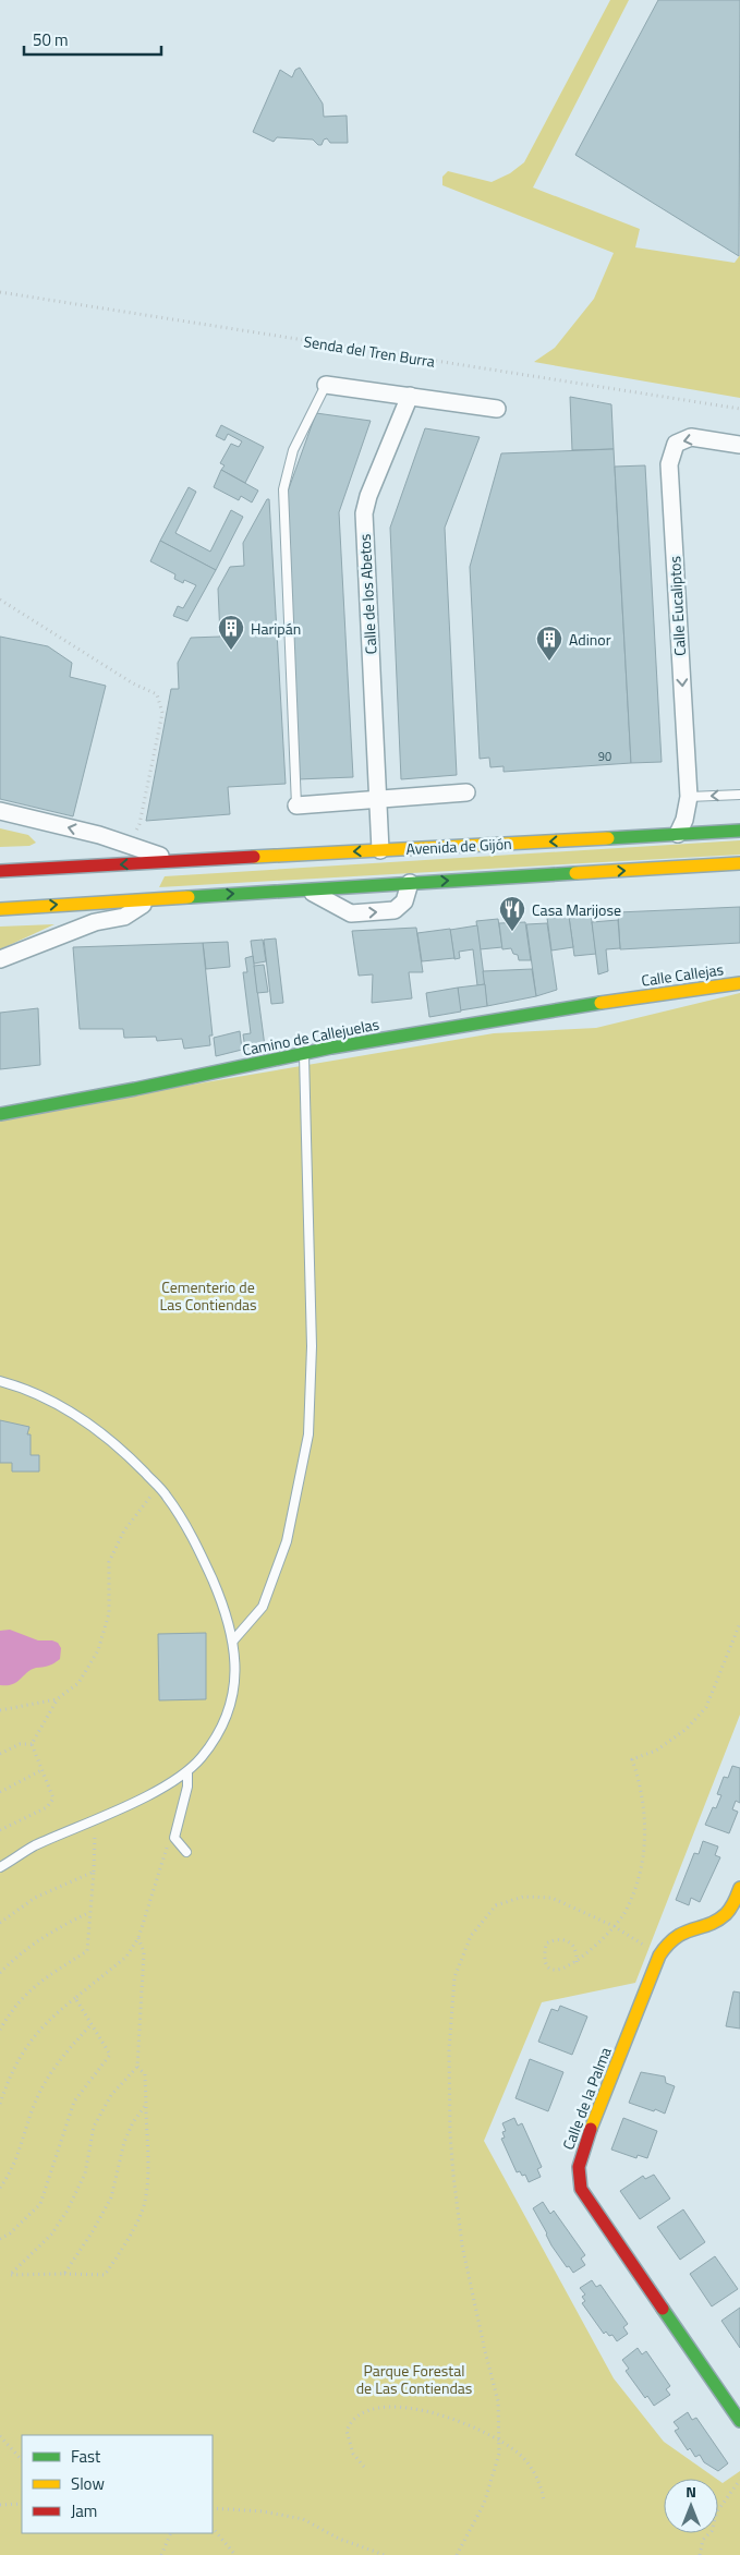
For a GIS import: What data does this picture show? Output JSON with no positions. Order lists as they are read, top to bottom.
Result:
{
  "streets": {
    "main road": [
      "Avenida de Gijón",
      "Calle Callejas",
      "Camino de Callejuelas",
      "Calle de la Palma"
    ],
    "street": ["Calle de los Abetos", "Calle Eucaliptos"],
    "path": ["Senda del Tren Burra"]
  },
  "crossings": [
    ["Calle de los Abetos", "Avenida de Gijón"],
    ["Calle Eucaliptos", "Avenida de Gijón"],
    ["Calle Callejas", "Camino de Callejuelas"]
  ],
  "one_way": ["Calle Eucaliptos"],
  "parks": ["Cementerio de Las Contiendas", "Parque Forestal de Las Contiendas"],
  "places": {
    "building": ["Haripán", "Adinor"],
    "restaurant": ["Casa Marijose"]
  },
  "house_numbers": ["90"],
  "legend": ["Fast", "Slow", "Jam"],
  "scale_bar": "50 m",
  "north": "top"
}
